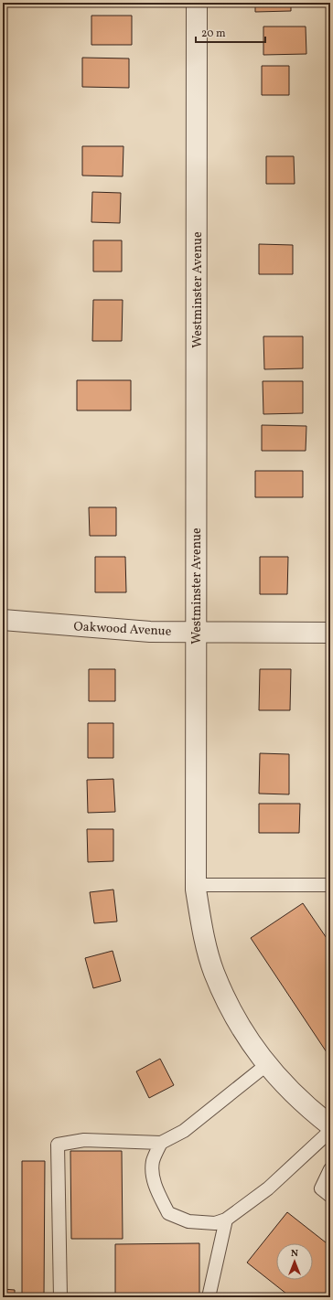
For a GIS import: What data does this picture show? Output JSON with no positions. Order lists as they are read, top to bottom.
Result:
{
  "streets": {
    "street": ["Westminster Avenue", "Oakwood Avenue"]
  },
  "crossings": [
    ["Westminster Avenue", "Oakwood Avenue"]
  ],
  "scale_bar": "20 m",
  "north": "top"
}
